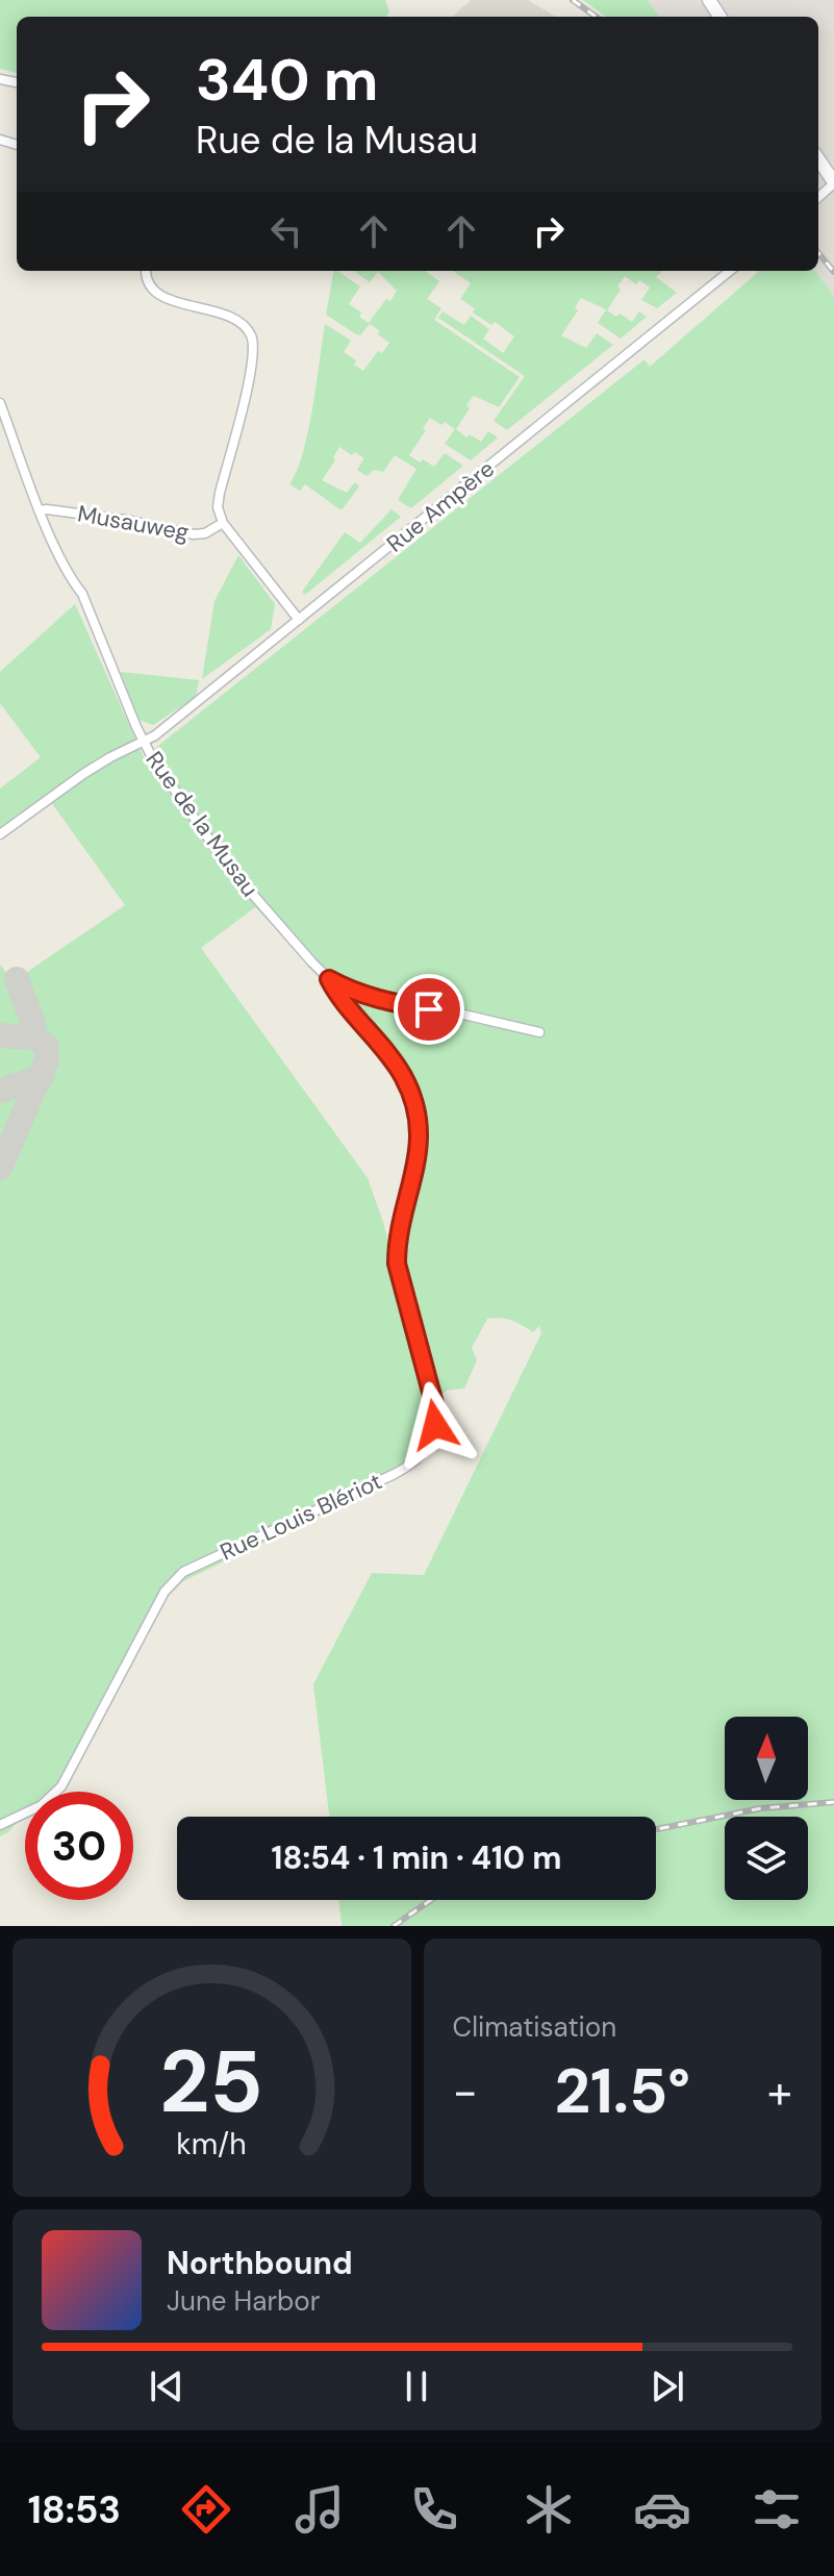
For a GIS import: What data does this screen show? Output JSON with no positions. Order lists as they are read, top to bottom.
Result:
{
  "streets": {
    "street": [
      "Rue Ampère",
      "Musauweg",
      "Rue de la Musau",
      "Rue Louis Blériot"
    ]
  },
  "crossings": [
    ["Rue Ampère", "Rue de la Musau"],
    ["Musauweg", "Rue de la Musau"],
    ["Rue de la Musau", "Rue Louis Blériot"]
  ],
  "north": "top",
  "page": {
    "turn": ["340 m", "Rue de la Musau"],
    "limit": "30",
    "trip": "18:54 · 1 min · 410 m",
    "tile": "Climatisation",
    "heat": ["−", "21.5°", "+"],
    "song": ["Northbound", "June Harbor"],
    "tabs": "18:53",
    "gauge": ["25", "km/h"]
  }
}
